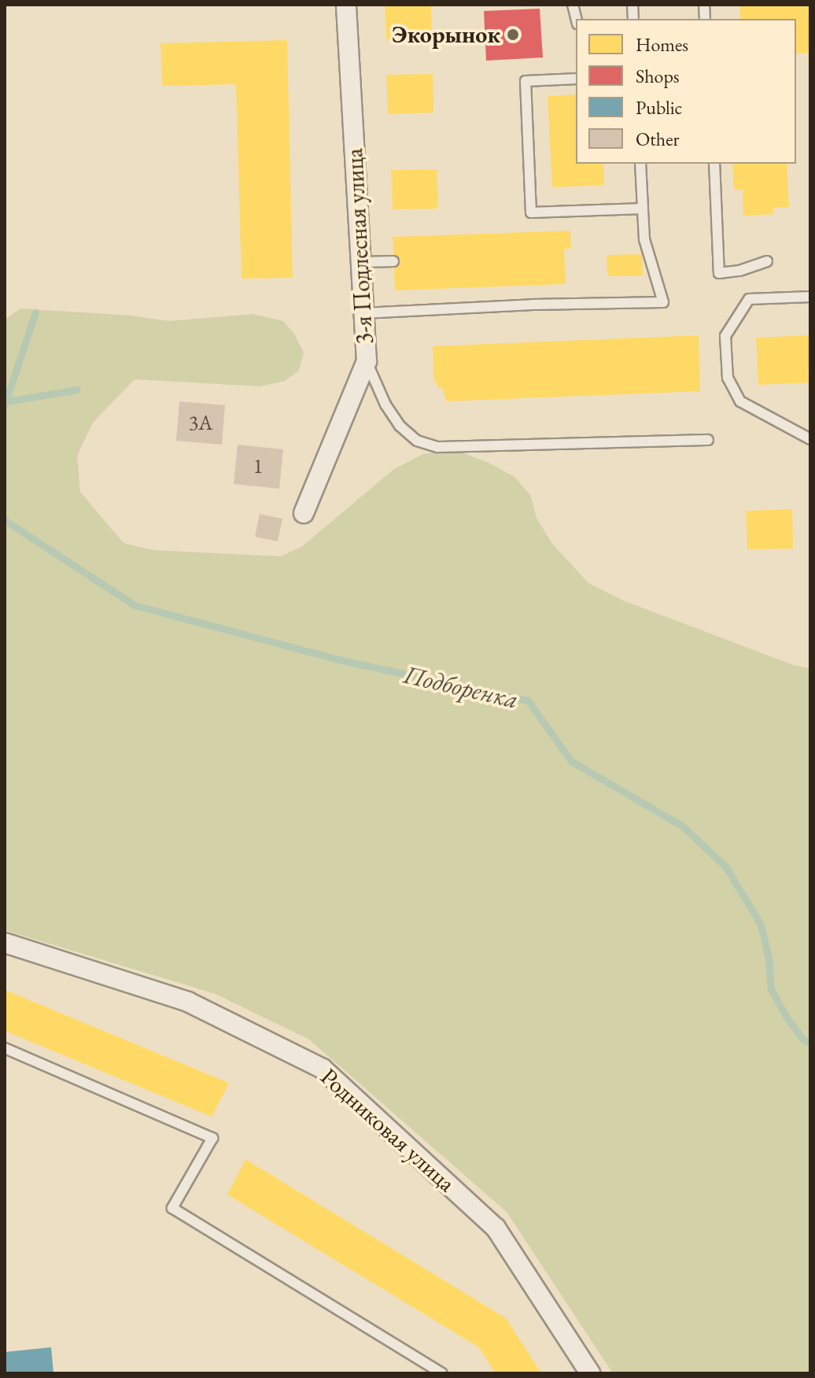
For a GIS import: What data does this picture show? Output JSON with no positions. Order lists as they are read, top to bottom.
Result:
{
  "streets": {
    "street": ["3-я Подлесная улица", "Родниковая улица"]
  },
  "water": ["Подборенка"],
  "places": ["Экорынок"],
  "house_numbers": ["3А", "1"],
  "legend": [
    "Homes",
    "Shops",
    "Public",
    "Other"
  ]
}
